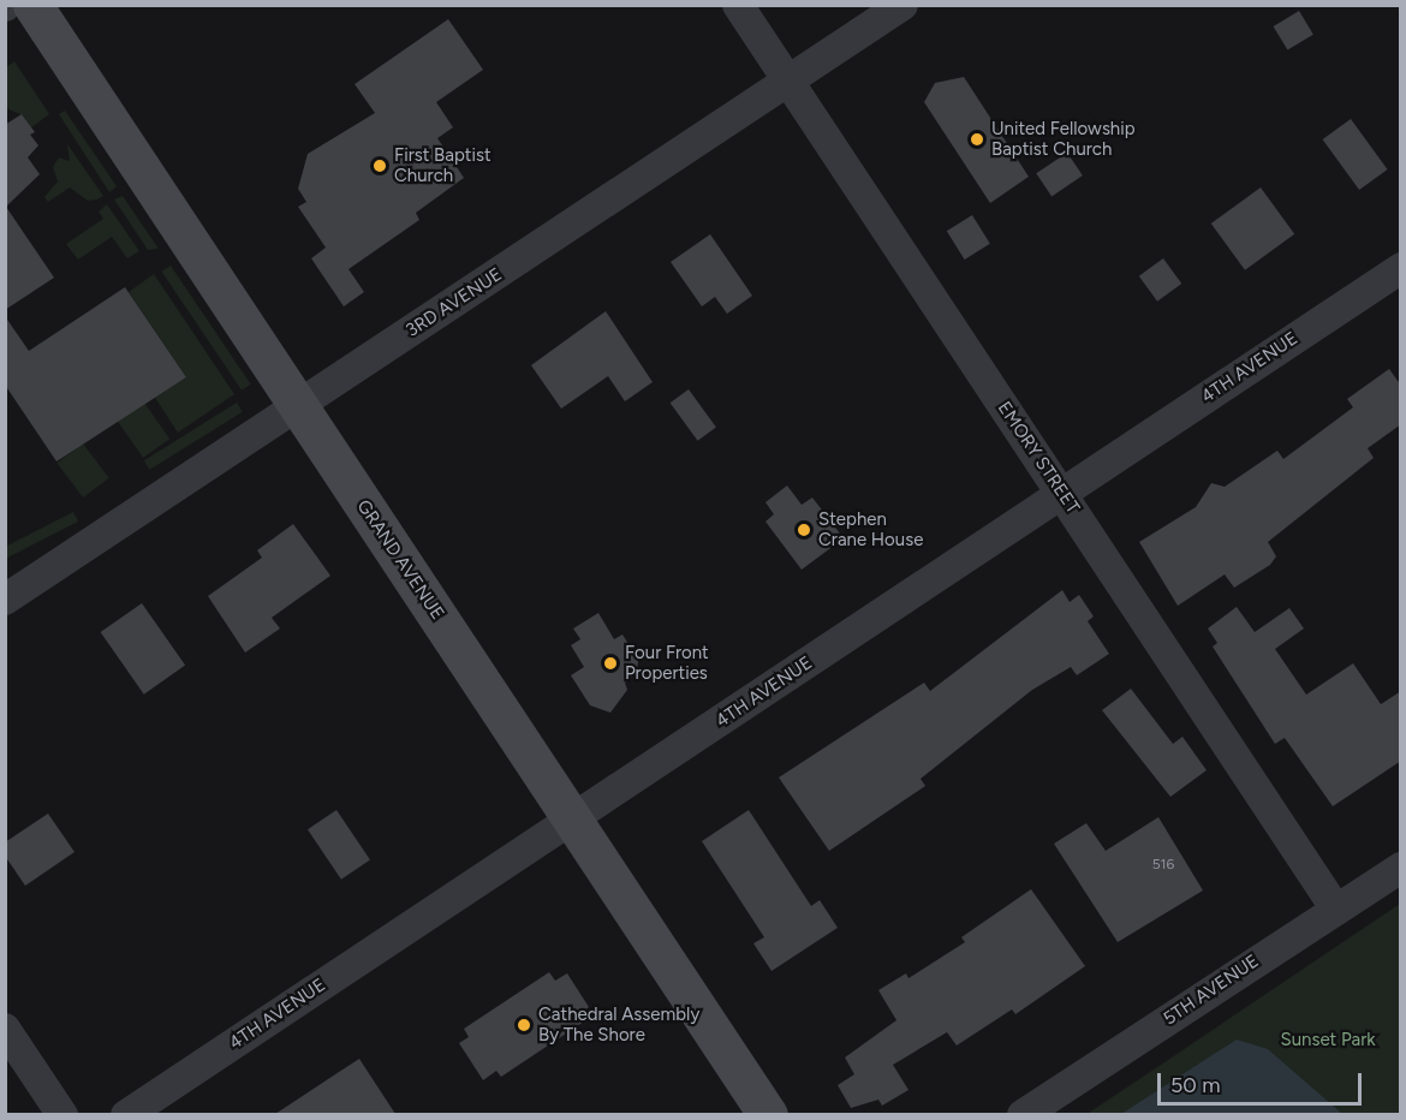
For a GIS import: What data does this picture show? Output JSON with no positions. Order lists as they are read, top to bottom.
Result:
{
  "streets": {
    "street": [
      "3RD AVENUE",
      "4TH AVENUE",
      "EMORY STREET",
      "GRAND AVENUE",
      "5TH AVENUE"
    ]
  },
  "crossings": [
    ["3RD AVENUE", "EMORY STREET"],
    ["3RD AVENUE", "GRAND AVENUE"],
    ["4TH AVENUE", "EMORY STREET"],
    ["4TH AVENUE", "GRAND AVENUE"],
    ["EMORY STREET", "5TH AVENUE"]
  ],
  "parks": ["Sunset Park"],
  "places": [
    "United Fellowship Baptist Church",
    "First Baptist Church",
    "Stephen Crane House",
    "Four Front Properties",
    "Cathedral Assembly By The Shore"
  ],
  "house_numbers": ["516"],
  "scale_bar": "50 m"
}
